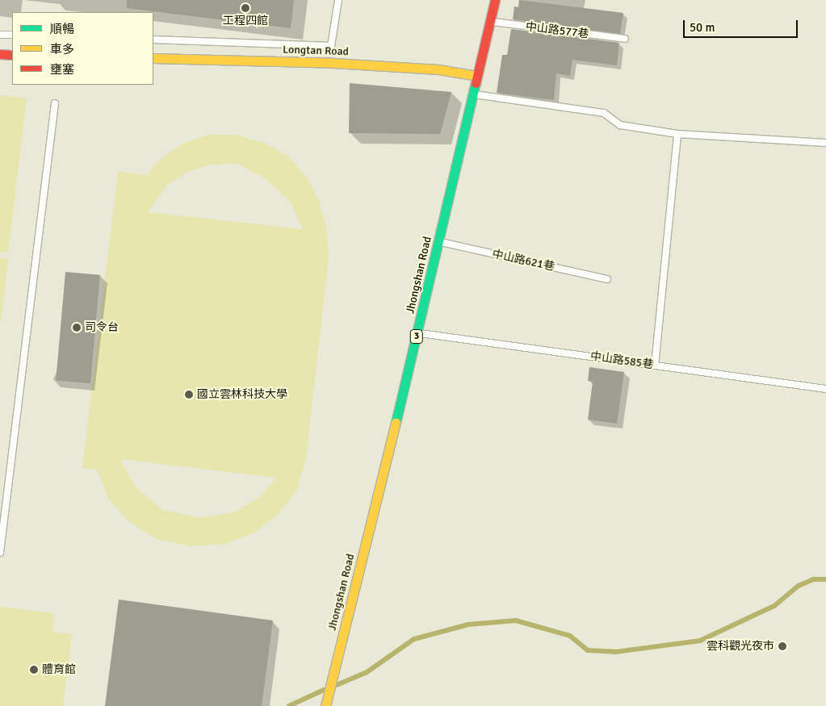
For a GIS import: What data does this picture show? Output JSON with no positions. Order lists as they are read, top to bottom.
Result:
{
  "streets": {
    "main road": ["Longtan Road", "Jhongshan Road", "3"],
    "lane": ["中山路577巷", "中山路621巷", "中山路585巷"]
  },
  "crossings": [
    ["中山路577巷", "Jhongshan Road"],
    ["Longtan Road", "Jhongshan Road"],
    ["中山路621巷", "Jhongshan Road"],
    ["Jhongshan Road", "中山路585巷"]
  ],
  "places": [
    "工程四館",
    "司令台",
    "國立雲林科技大學",
    "雲科觀光夜市",
    "體育館"
  ],
  "legend": ["順暢", "車多", "壅塞"],
  "scale_bar": "50 m"
}
